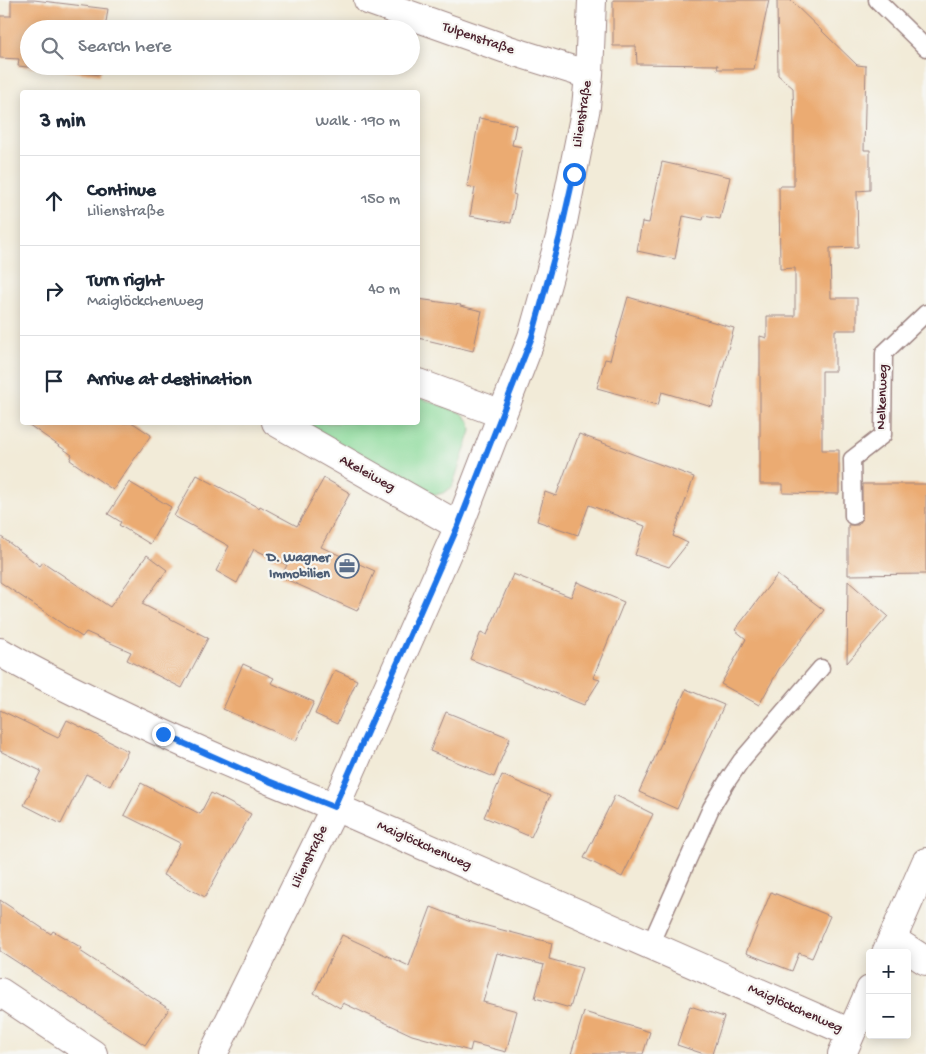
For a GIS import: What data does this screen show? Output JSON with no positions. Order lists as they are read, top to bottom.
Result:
{
  "streets": {
    "street": [
      "Tulpenstraße",
      "Lilienstraße",
      "Akeleiweg",
      "Maiglöckchenweg"
    ],
    "lane": ["Nelkenweg"]
  },
  "crossings": [
    ["Tulpenstraße", "Lilienstraße"],
    ["Lilienstraße", "Akeleiweg"],
    ["Lilienstraße", "Maiglöckchenweg"]
  ],
  "places": {
    "office": ["D. Wagner Immobilien"]
  },
  "page": {
    "search": "Search here",
    "heading": ["3 min", "Walk · 190 m"],
    "list": [
      ["Continue", "Lilienstraße", "150 m"],
      ["Turn right", "Maiglöckchenweg", "40 m"],
      "Arrive at destination"
    ],
    "map_buttons": ["+", "−"]
  }
}
